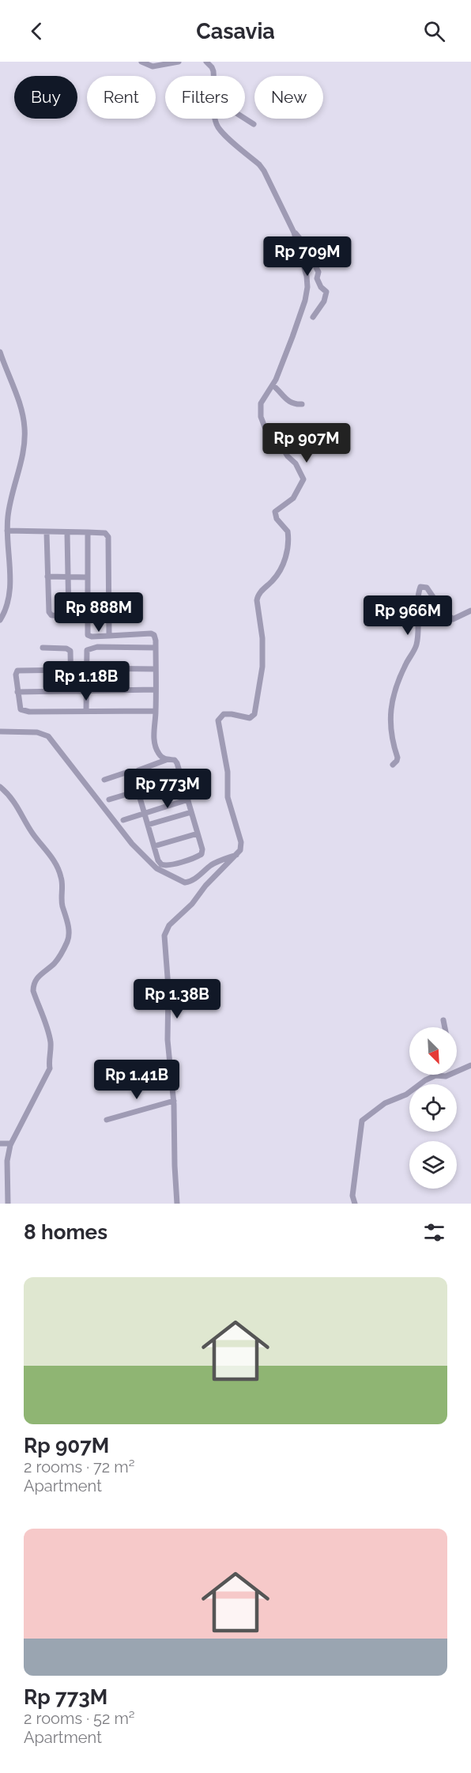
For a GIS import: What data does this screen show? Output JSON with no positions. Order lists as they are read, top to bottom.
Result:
{
  "north": "bottom right",
  "page": {
    "header": "Casavia",
    "chip": [
      "Buy",
      "Rent",
      "Filters",
      "New"
    ],
    "price": [
      "Rp 709M",
      "Rp 907M",
      "Rp 888M",
      "Rp 966M",
      "Rp 1.18B",
      "Rp 773M",
      "Rp 1.38B",
      "Rp 1.41B"
    ],
    "heading": "8 homes",
    "list": [
      {
        "name": "Rp 907M",
        "note": "2 rooms · 72 m² · Apartment"
      },
      {
        "name": "Rp 773M",
        "note": "2 rooms · 52 m² · Apartment"
      }
    ]
  }
}
